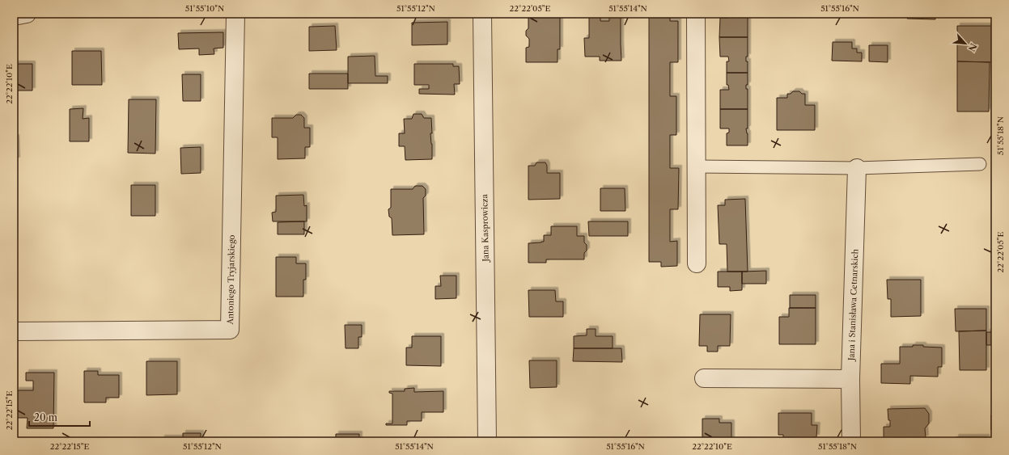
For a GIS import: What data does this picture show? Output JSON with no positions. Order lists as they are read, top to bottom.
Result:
{
  "streets": {
    "street": ["Jana Kasprowicza", "Antoniego Tryjarskiego", "Jana i Stanisława Cetnarskich"]
  },
  "scale_bar": "20 m",
  "north": "bottom right",
  "coordinates": [
    "51°55'10\"N",
    "51°55'12\"N",
    "22°22'05\"E",
    "51°55'14\"N",
    "51°55'16\"N",
    "22°22'10\"E",
    "51°55'18\"N",
    "22°22'15\"E"
  ]
}
